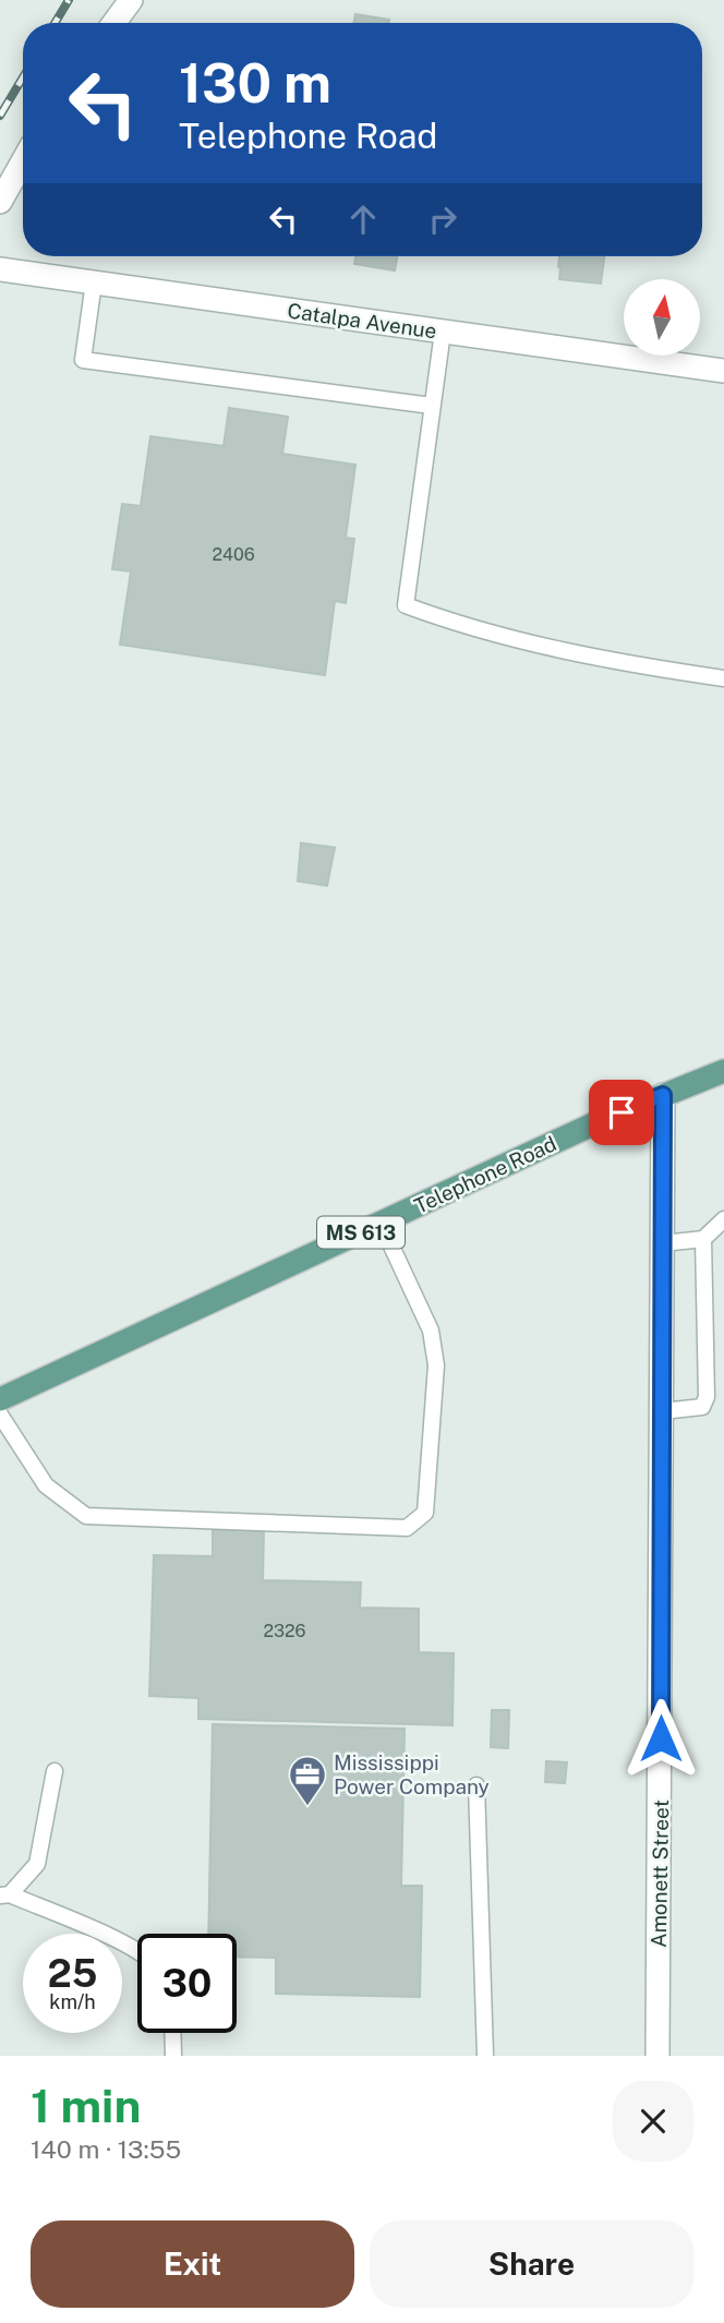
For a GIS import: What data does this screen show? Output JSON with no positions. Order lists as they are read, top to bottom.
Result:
{
  "streets": {
    "main road": ["Telephone Road", "MS 613"],
    "street": ["Catalpa Avenue", "Amonett Street"]
  },
  "crossings": [
    ["Telephone Road", "Amonett Street"]
  ],
  "places": {
    "office": ["Mississippi Power Company"]
  },
  "house_numbers": ["2406", "2326"],
  "north": "top",
  "page": {
    "turn": ["130 m", "Telephone Road"],
    "speed": "25 km/h",
    "limit": "30",
    "heading": ["1 min", "140 m · 13:55"],
    "buttons": ["Exit", "Share"]
  }
}
